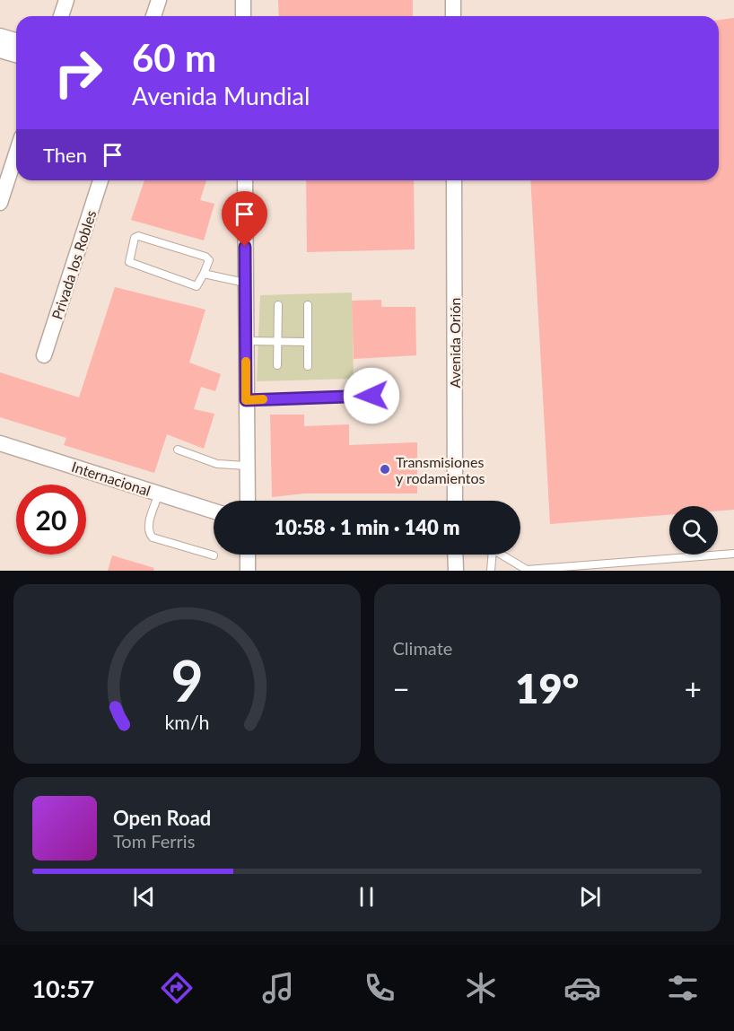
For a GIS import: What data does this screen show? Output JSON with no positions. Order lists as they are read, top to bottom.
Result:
{
  "streets": {
    "street": ["Privada los Robles", "Avenida Orión", "Internacional"]
  },
  "places": ["Transmisiones y rodamientos"],
  "page": {
    "turn": ["60 m", "Avenida Mundial"],
    "then": "Then",
    "limit": "20",
    "trip": "10:58 · 1 min · 140 m",
    "tile": "Climate",
    "heat": ["−", "19°", "+"],
    "song": ["Open Road", "Tom Ferris"],
    "tabs": "10:57",
    "gauge": ["9", "km/h"]
  }
}
